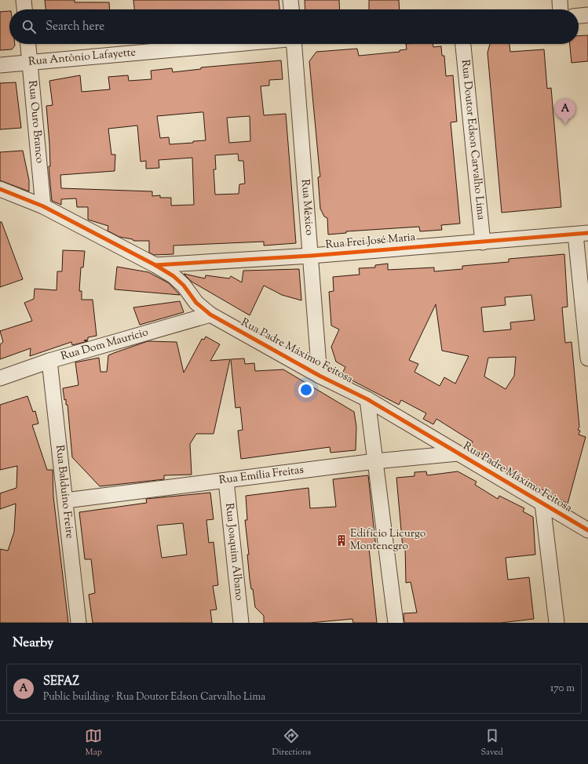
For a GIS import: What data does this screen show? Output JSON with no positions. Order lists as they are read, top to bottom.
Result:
{
  "streets": {
    "street": [
      "Rua Antônio Lafayette",
      "Rua Ouro Branco",
      "Rua Doutor Edson Carvalho Lima",
      "Rua México",
      "Rua Frei José Maria",
      "Rua Dom Maurício",
      "Rua Padre Máximo Feitosa",
      "Rua Emília Freitas",
      "Rua Balduíno Freire",
      "Rua Joaquim Albano"
    ]
  },
  "crossings": [
    ["Rua Antônio Lafayette", "Rua Ouro Branco"],
    ["Rua Ouro Branco", "Rua Padre Máximo Feitosa"],
    ["Rua Doutor Edson Carvalho Lima", "Rua Frei José Maria"],
    ["Rua México", "Rua Frei José Maria"],
    ["Rua México", "Rua Padre Máximo Feitosa"],
    ["Rua Frei José Maria", "Rua Padre Máximo Feitosa"],
    ["Rua Dom Maurício", "Rua Padre Máximo Feitosa"],
    ["Rua Dom Maurício", "Rua Balduíno Freire"],
    ["Rua Padre Máximo Feitosa", "Rua Emília Freitas"],
    ["Rua Emília Freitas", "Rua Balduíno Freire"],
    ["Rua Emília Freitas", "Rua Joaquim Albano"]
  ],
  "places": {
    "building": ["Edifício Licurgo Montenegro"]
  },
  "page": {
    "search": "Search here",
    "pins": "A",
    "heading": "Nearby",
    "list": [
      {
        "mark": "A",
        "name": "SEFAZ",
        "note": "Public building · Rua Doutor Edson Carvalho Lima",
        "value": "170 m"
      }
    ],
    "nav": ["Map", "Directions", "Saved"]
  }
}
